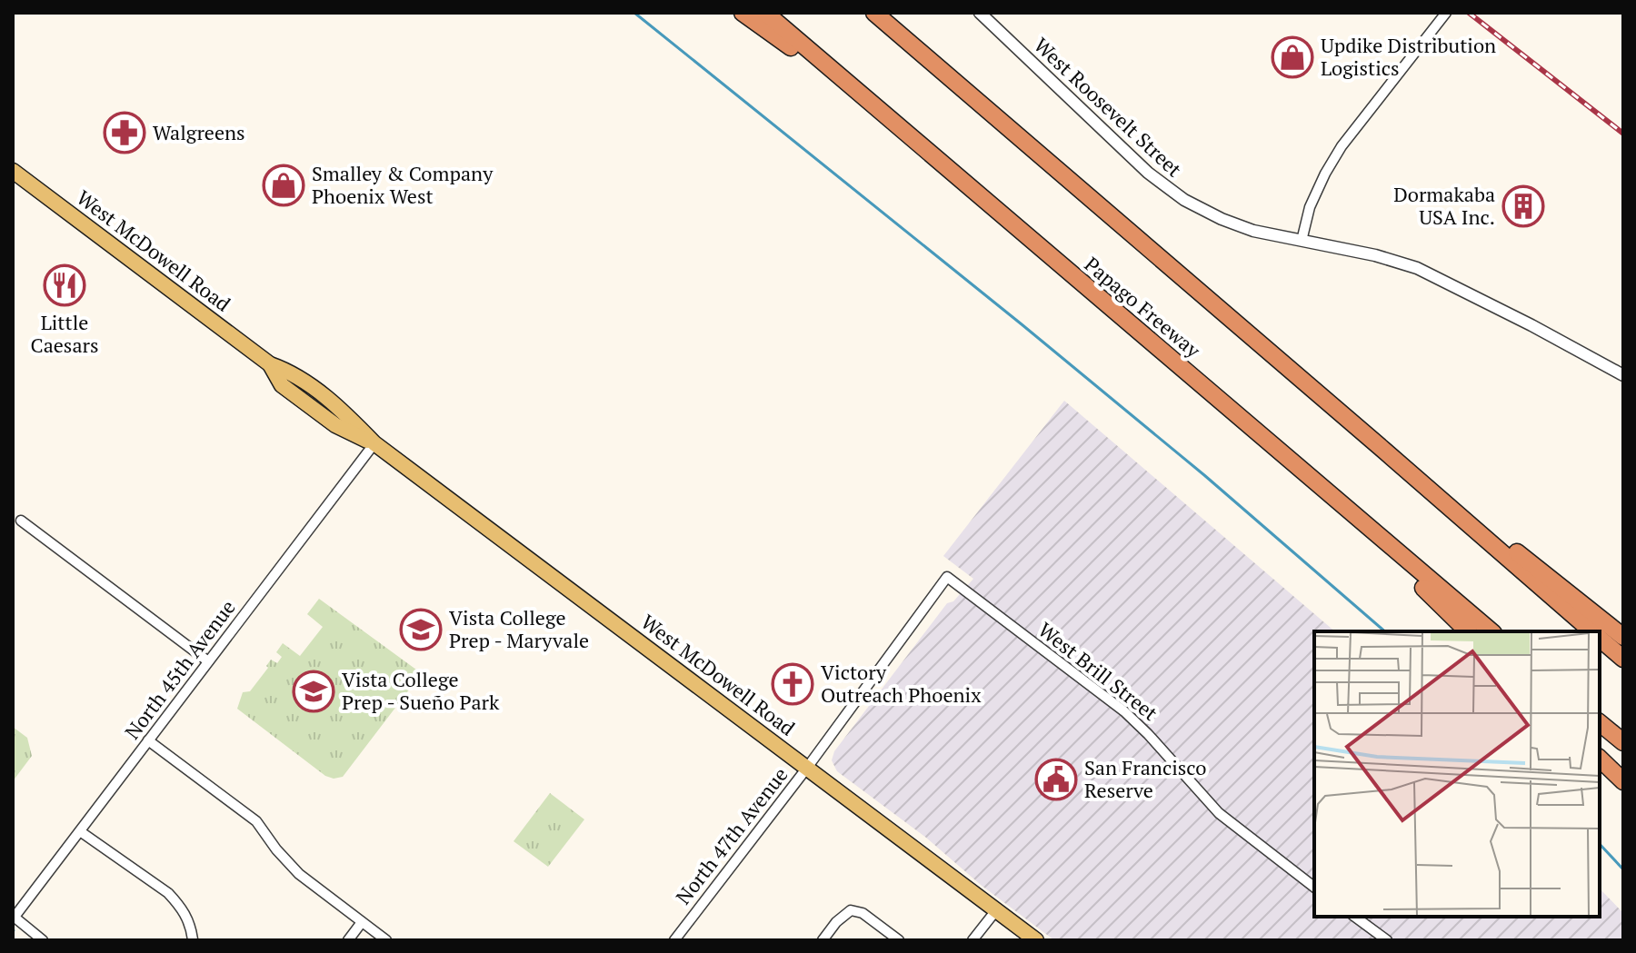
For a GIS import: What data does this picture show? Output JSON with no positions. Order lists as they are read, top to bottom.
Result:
{
  "streets": {
    "highway": ["Papago Freeway"],
    "main road": ["West McDowell Road"],
    "street": [
      "West Roosevelt Street",
      "North 45th Avenue",
      "West Brill Street",
      "North 47th Avenue"
    ]
  },
  "crossings": [
    ["West McDowell Road", "North 45th Avenue"],
    ["West McDowell Road", "North 47th Avenue"],
    ["West Brill Street", "North 47th Avenue"]
  ],
  "places": {
    "shop": ["Updike Distribution Logistics", "Smalley & Company Phoenix West"],
    "pharmacy": ["Walgreens"],
    "building": ["Dormakaba USA Inc."],
    "restaurant": ["Little Caesars"],
    "school or university": ["Vista College Prep - Maryvale", "Vista College Prep - Sueño Park"],
    "church": ["Victory Outreach Phoenix"],
    "public building": ["San Francisco Reserve"]
  }
}
